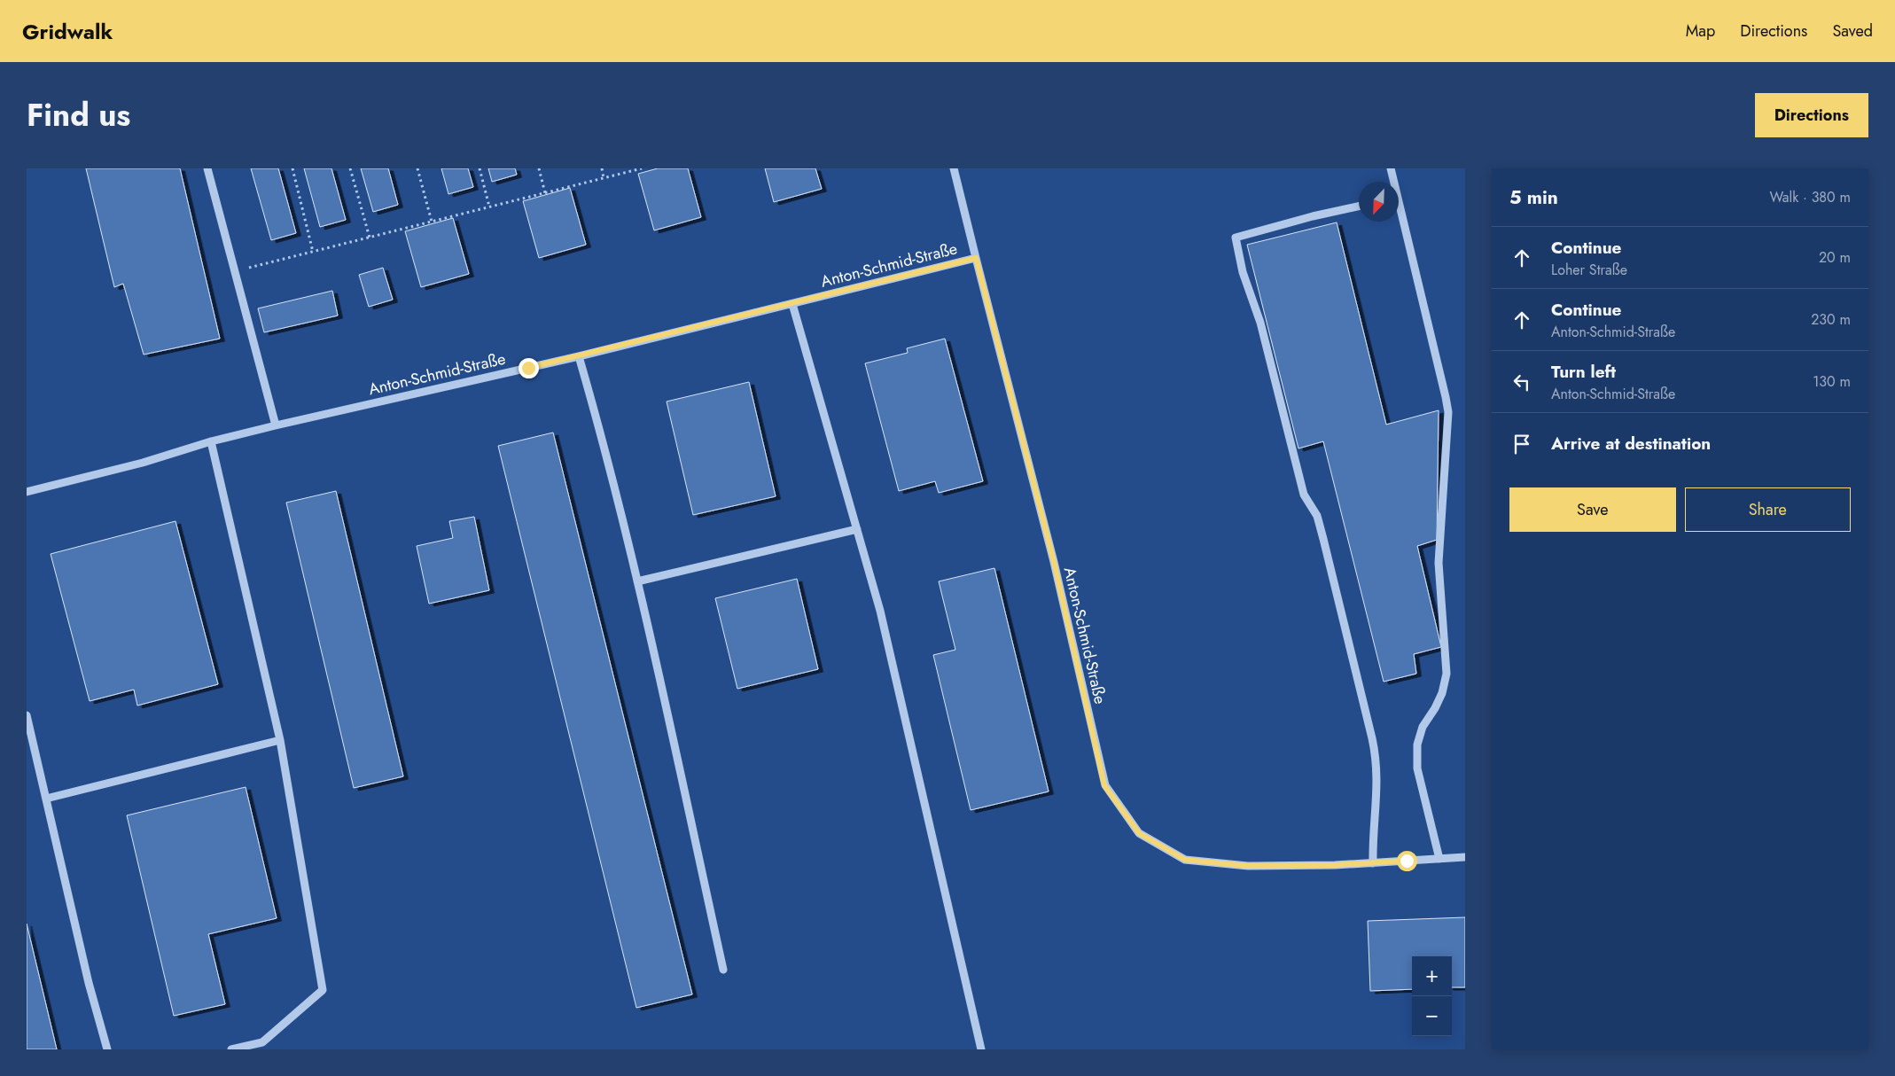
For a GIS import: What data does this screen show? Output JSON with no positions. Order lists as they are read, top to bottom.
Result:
{
  "streets": {
    "street": ["Anton-Schmid-Straße"]
  },
  "north": "bottom left",
  "page": {
    "header": "Gridwalk",
    "nav": ["Map", "Directions", "Saved"],
    "title": "Find us",
    "buttons": [
      "Directions",
      ["Save", "Share"]
    ],
    "heading": ["5 min", "Walk · 380 m"],
    "list": [
      ["Continue", "Loher Straße", "20 m"],
      ["Continue", "Anton-Schmid-Straße", "230 m"],
      ["Turn left", "Anton-Schmid-Straße", "130 m"],
      "Arrive at destination"
    ],
    "map_buttons": ["+", "−"]
  }
}
